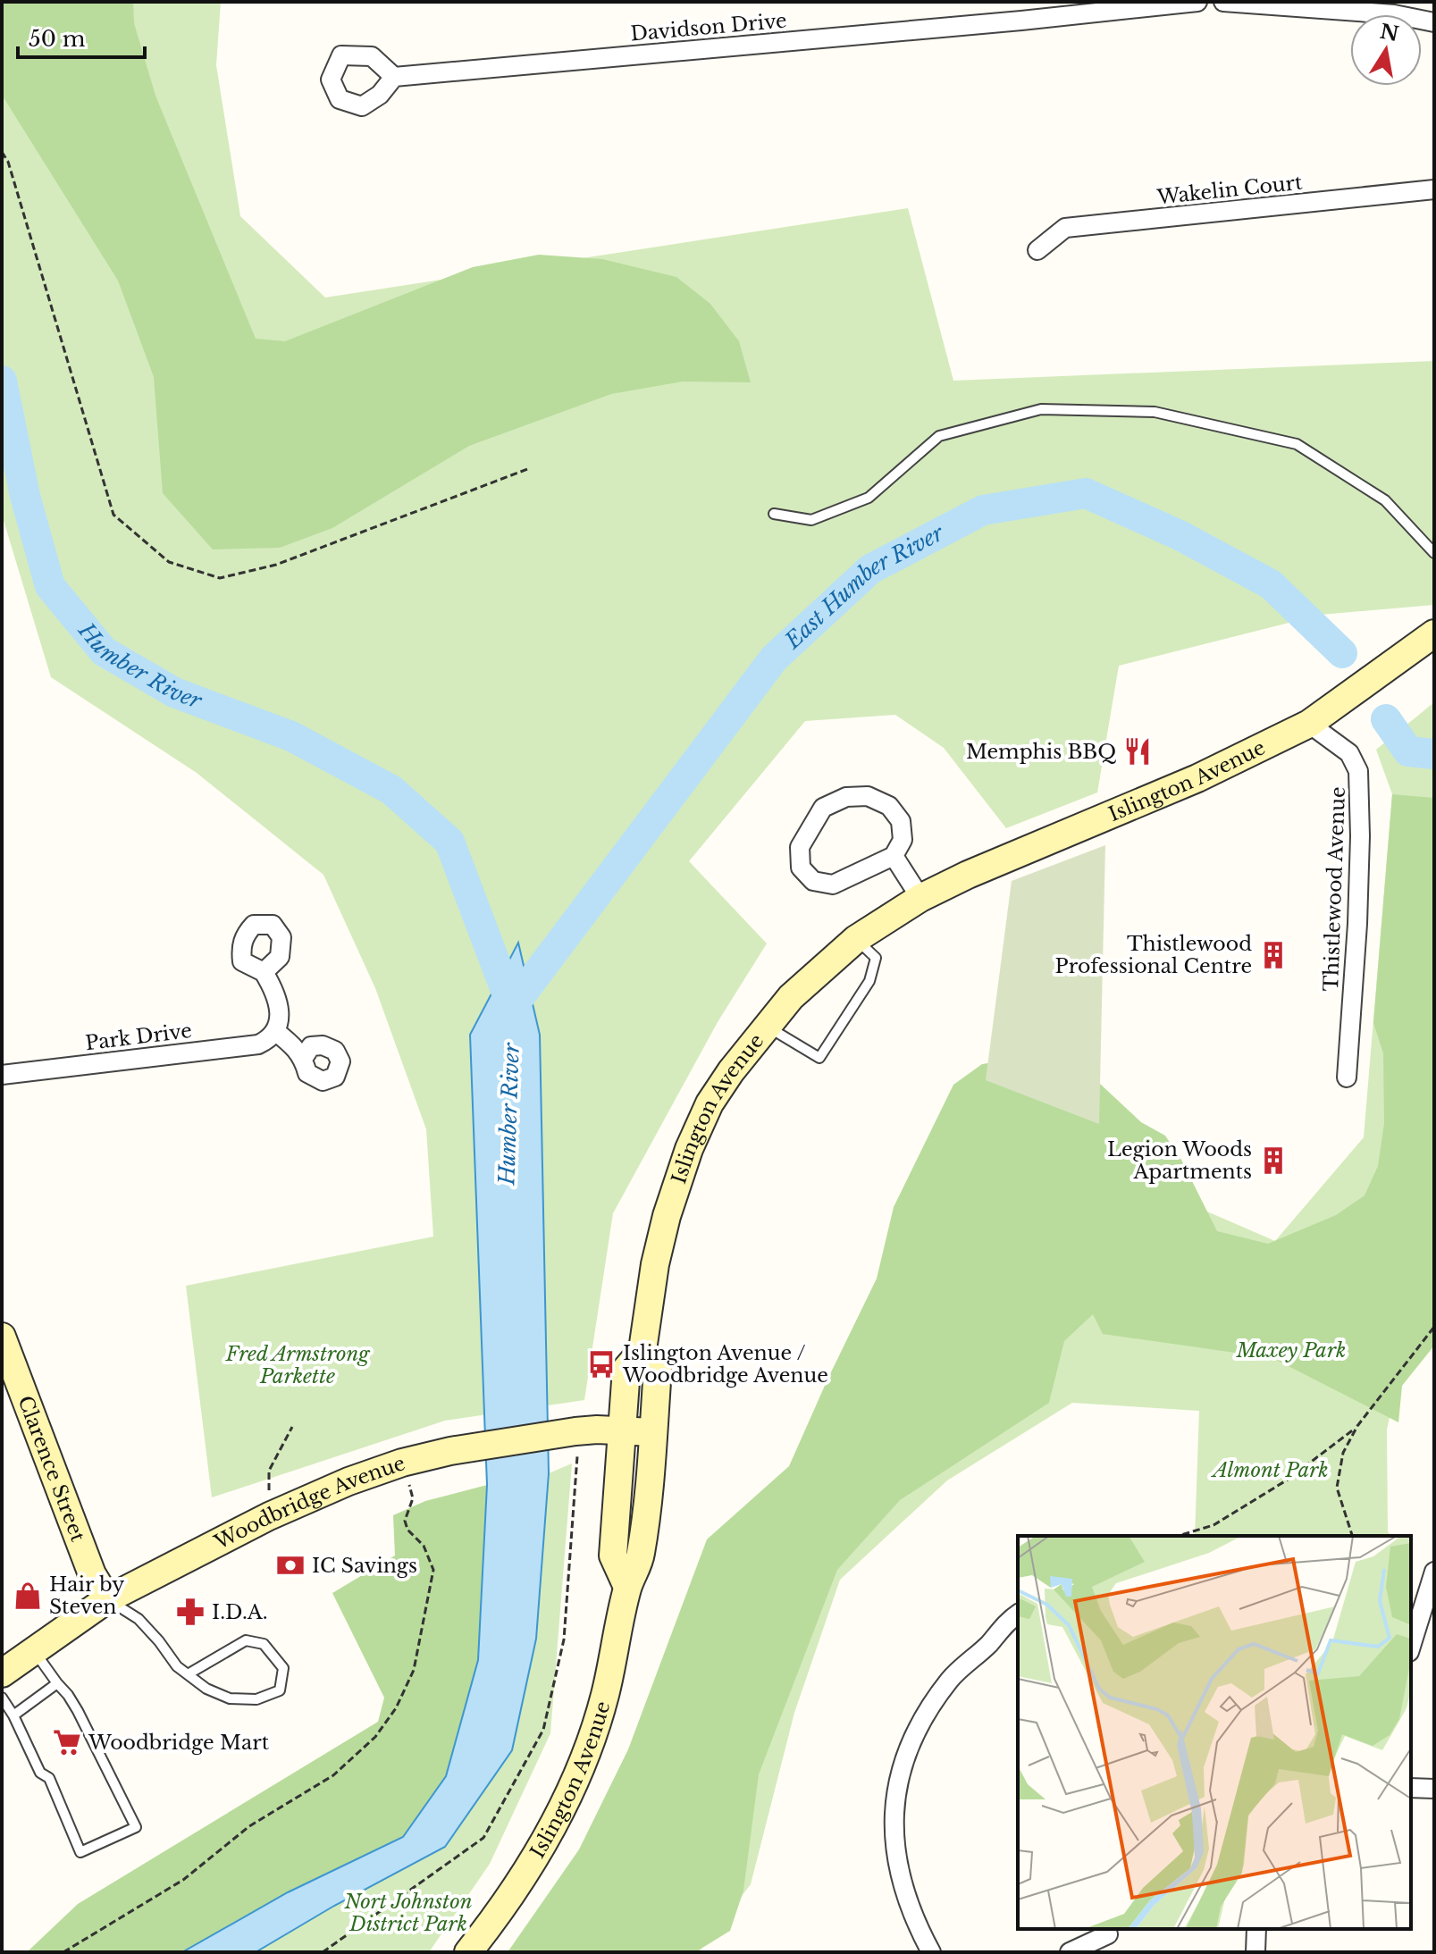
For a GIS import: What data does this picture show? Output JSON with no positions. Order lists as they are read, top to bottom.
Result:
{
  "streets": {
    "main road": ["Islington Avenue", "Clarence Street", "Woodbridge Avenue"],
    "street": [
      "Davidson Drive",
      "Wakelin Court",
      "Thistlewood Avenue",
      "Park Drive"
    ]
  },
  "crossings": [
    ["Islington Avenue", "Thistlewood Avenue"],
    ["Islington Avenue", "Woodbridge Avenue"],
    ["Clarence Street", "Woodbridge Avenue"]
  ],
  "water": ["East Humber River", "Humber River"],
  "parks": [
    "Maxey Park",
    "Fred Armstrong Parkette",
    "Almont Park",
    "Nort Johnston District Park"
  ],
  "places": {
    "restaurant": ["Memphis BBQ"],
    "building": ["Thistlewood Professional Centre", "Legion Woods Apartments"],
    "bus stop": ["Islington Avenue / Woodbridge Avenue"],
    "bank": ["IC Savings"],
    "shop": ["Hair by Steven"],
    "pharmacy": ["I.D.A."],
    "supermarket": ["Woodbridge Mart"]
  },
  "scale_bar": "50 m",
  "north": "top"
}
